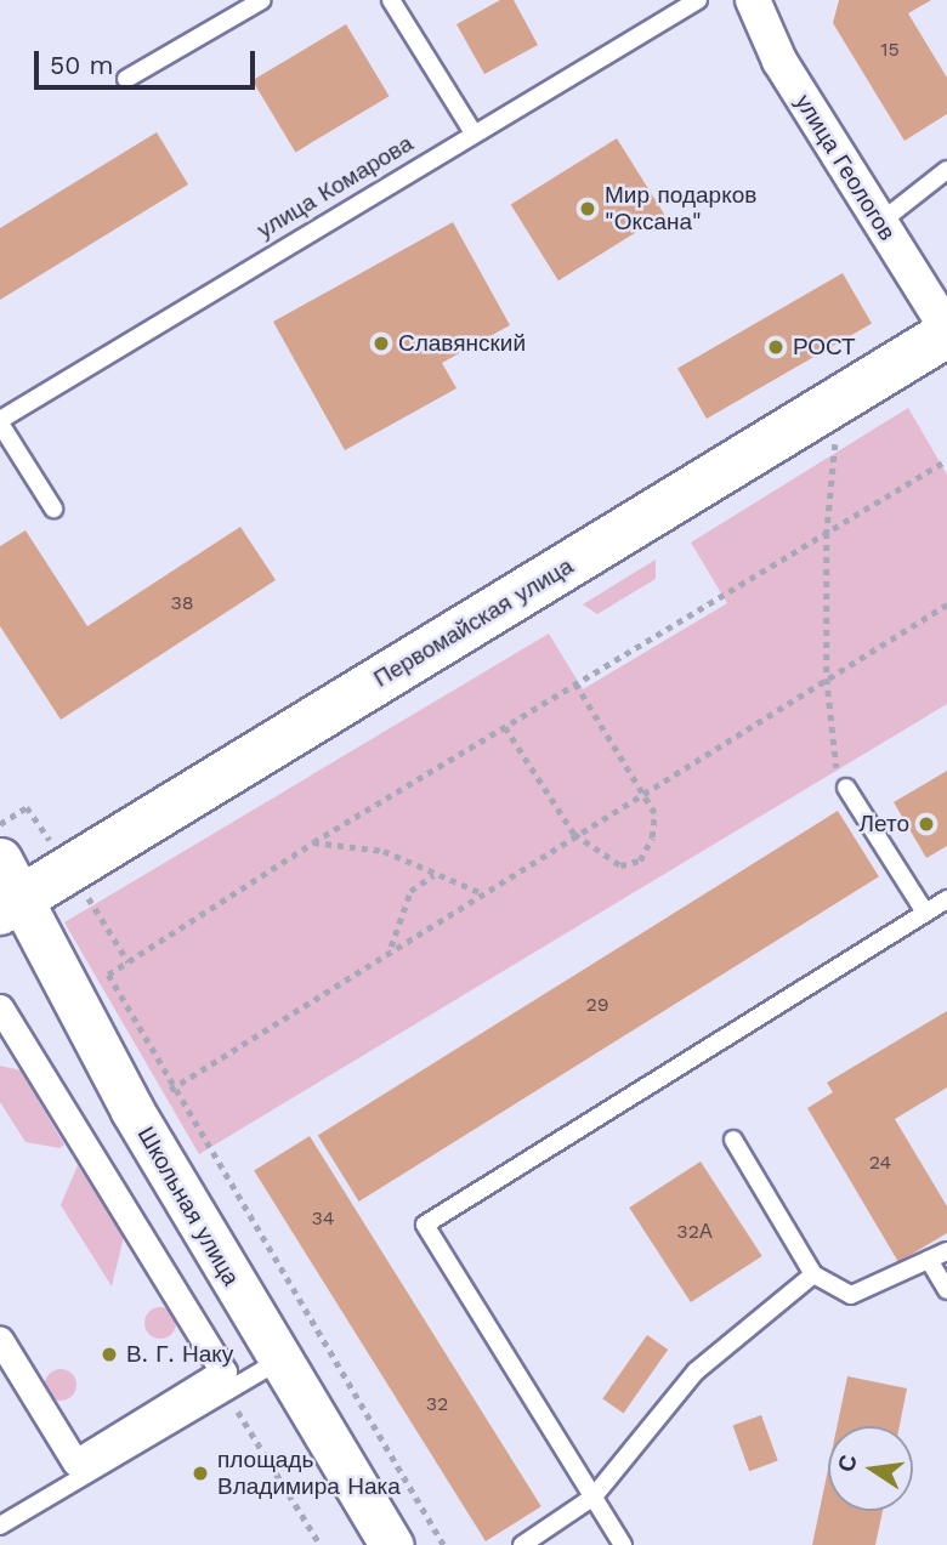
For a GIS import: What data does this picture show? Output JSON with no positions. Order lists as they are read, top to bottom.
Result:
{
  "streets": {
    "main road": ["Первомайская улица"],
    "street": ["улица Геологов", "Школьная улица"],
    "lane": ["улица Комарова"]
  },
  "crossings": [
    ["улица Геологов", "Первомайская улица"],
    ["Первомайская улица", "Школьная улица"]
  ],
  "places": [
    "Мир подарков \"Оксана\"",
    "Славянский",
    "РОСТ",
    "Лето",
    "В. Г. Наку",
    "площадь Владимира Нака"
  ],
  "house_numbers": [
    "15",
    "38",
    "29",
    "24",
    "34",
    "32А",
    "32"
  ],
  "scale_bar": "50 m",
  "north": "left"
}
